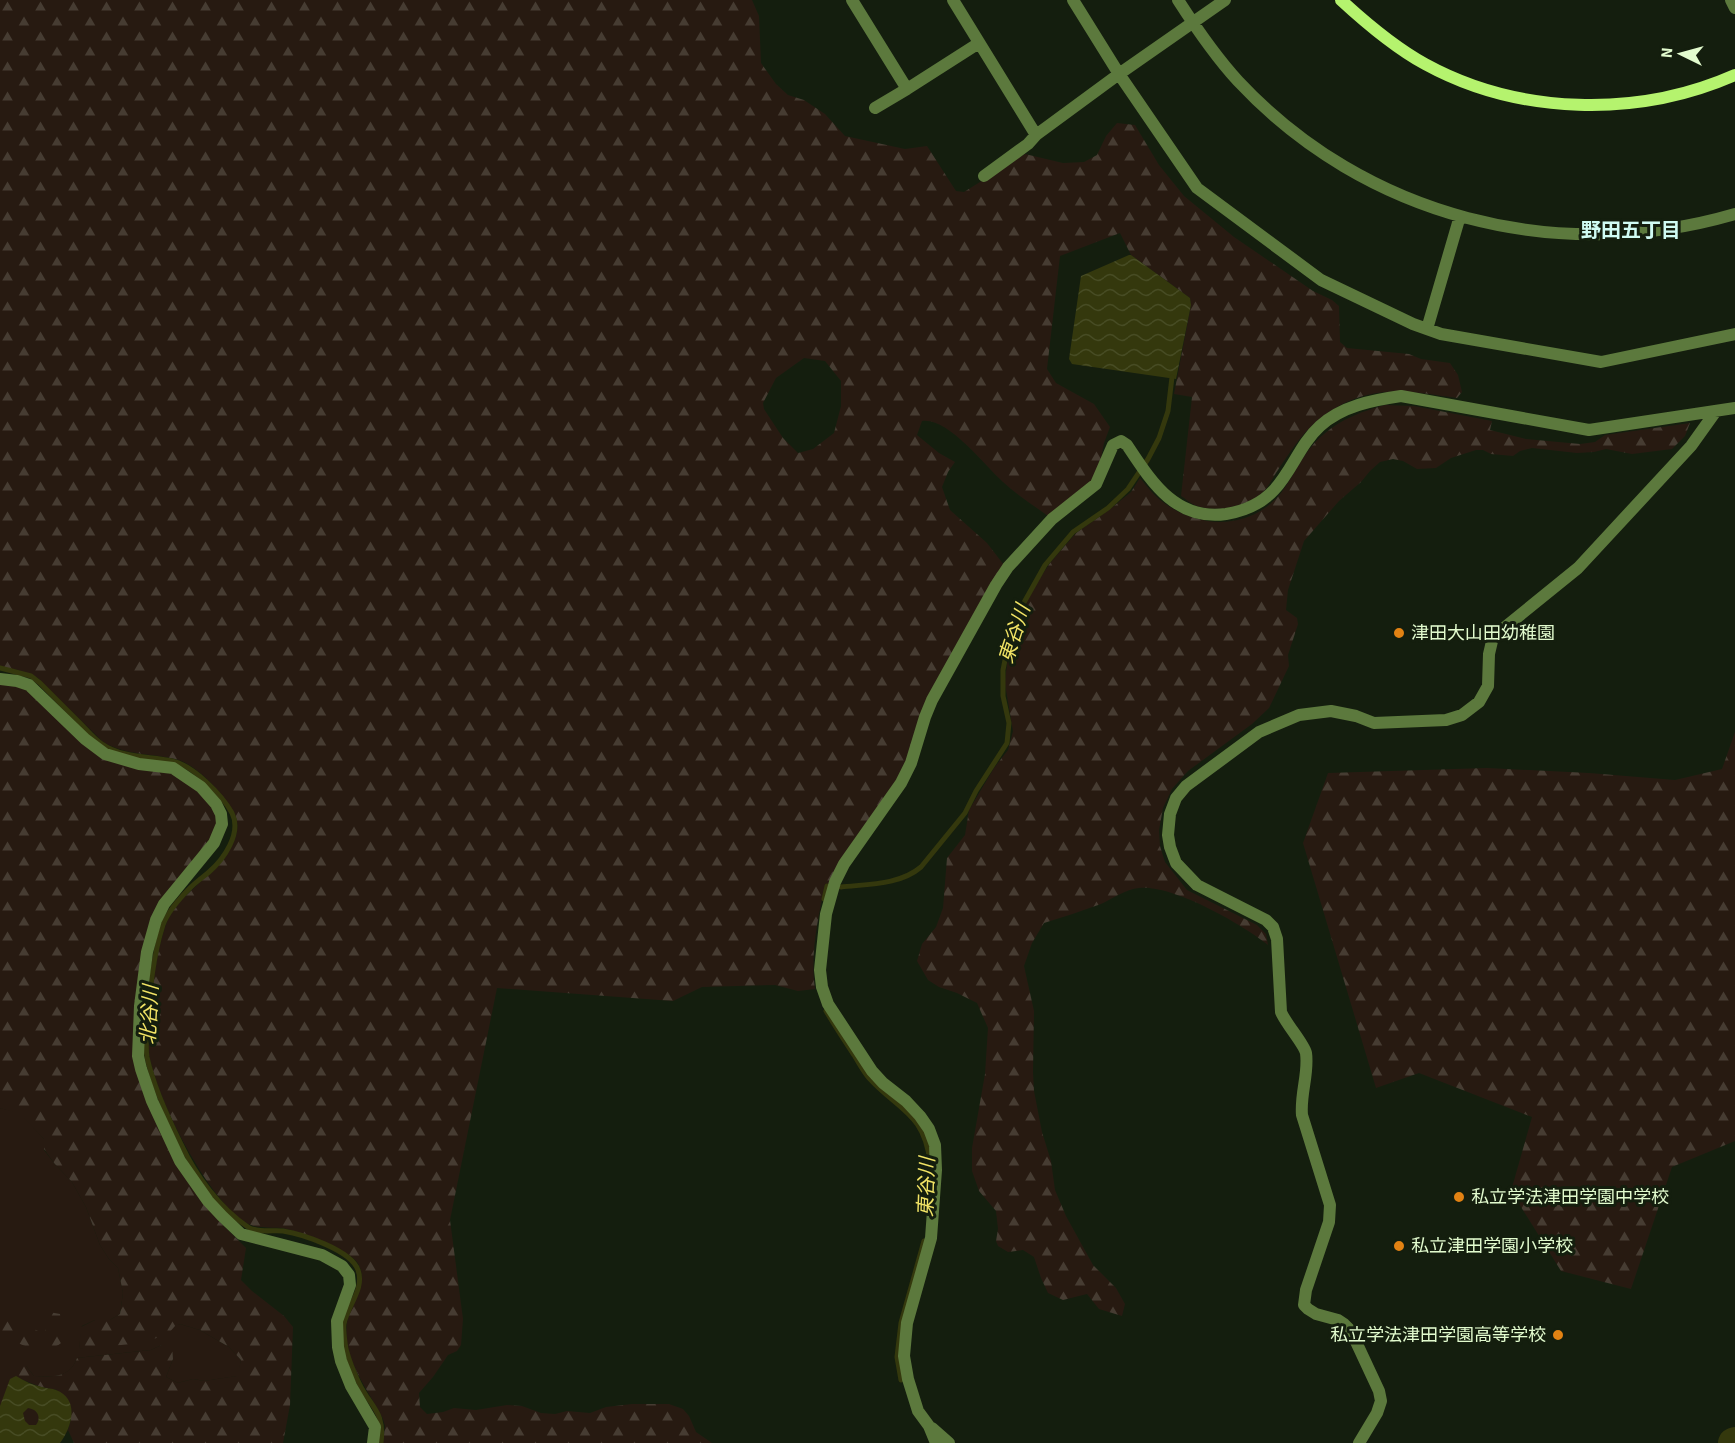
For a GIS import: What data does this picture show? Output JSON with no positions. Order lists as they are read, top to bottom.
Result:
{
  "districts": ["野田五丁目"],
  "water": ["東谷川", "北谷川"],
  "places": [
    "津田大山田幼稚園",
    "私立学法津田学園中学校",
    "私立津田学園小学校",
    "私立学法津田学園高等学校"
  ],
  "north": "left"
}
